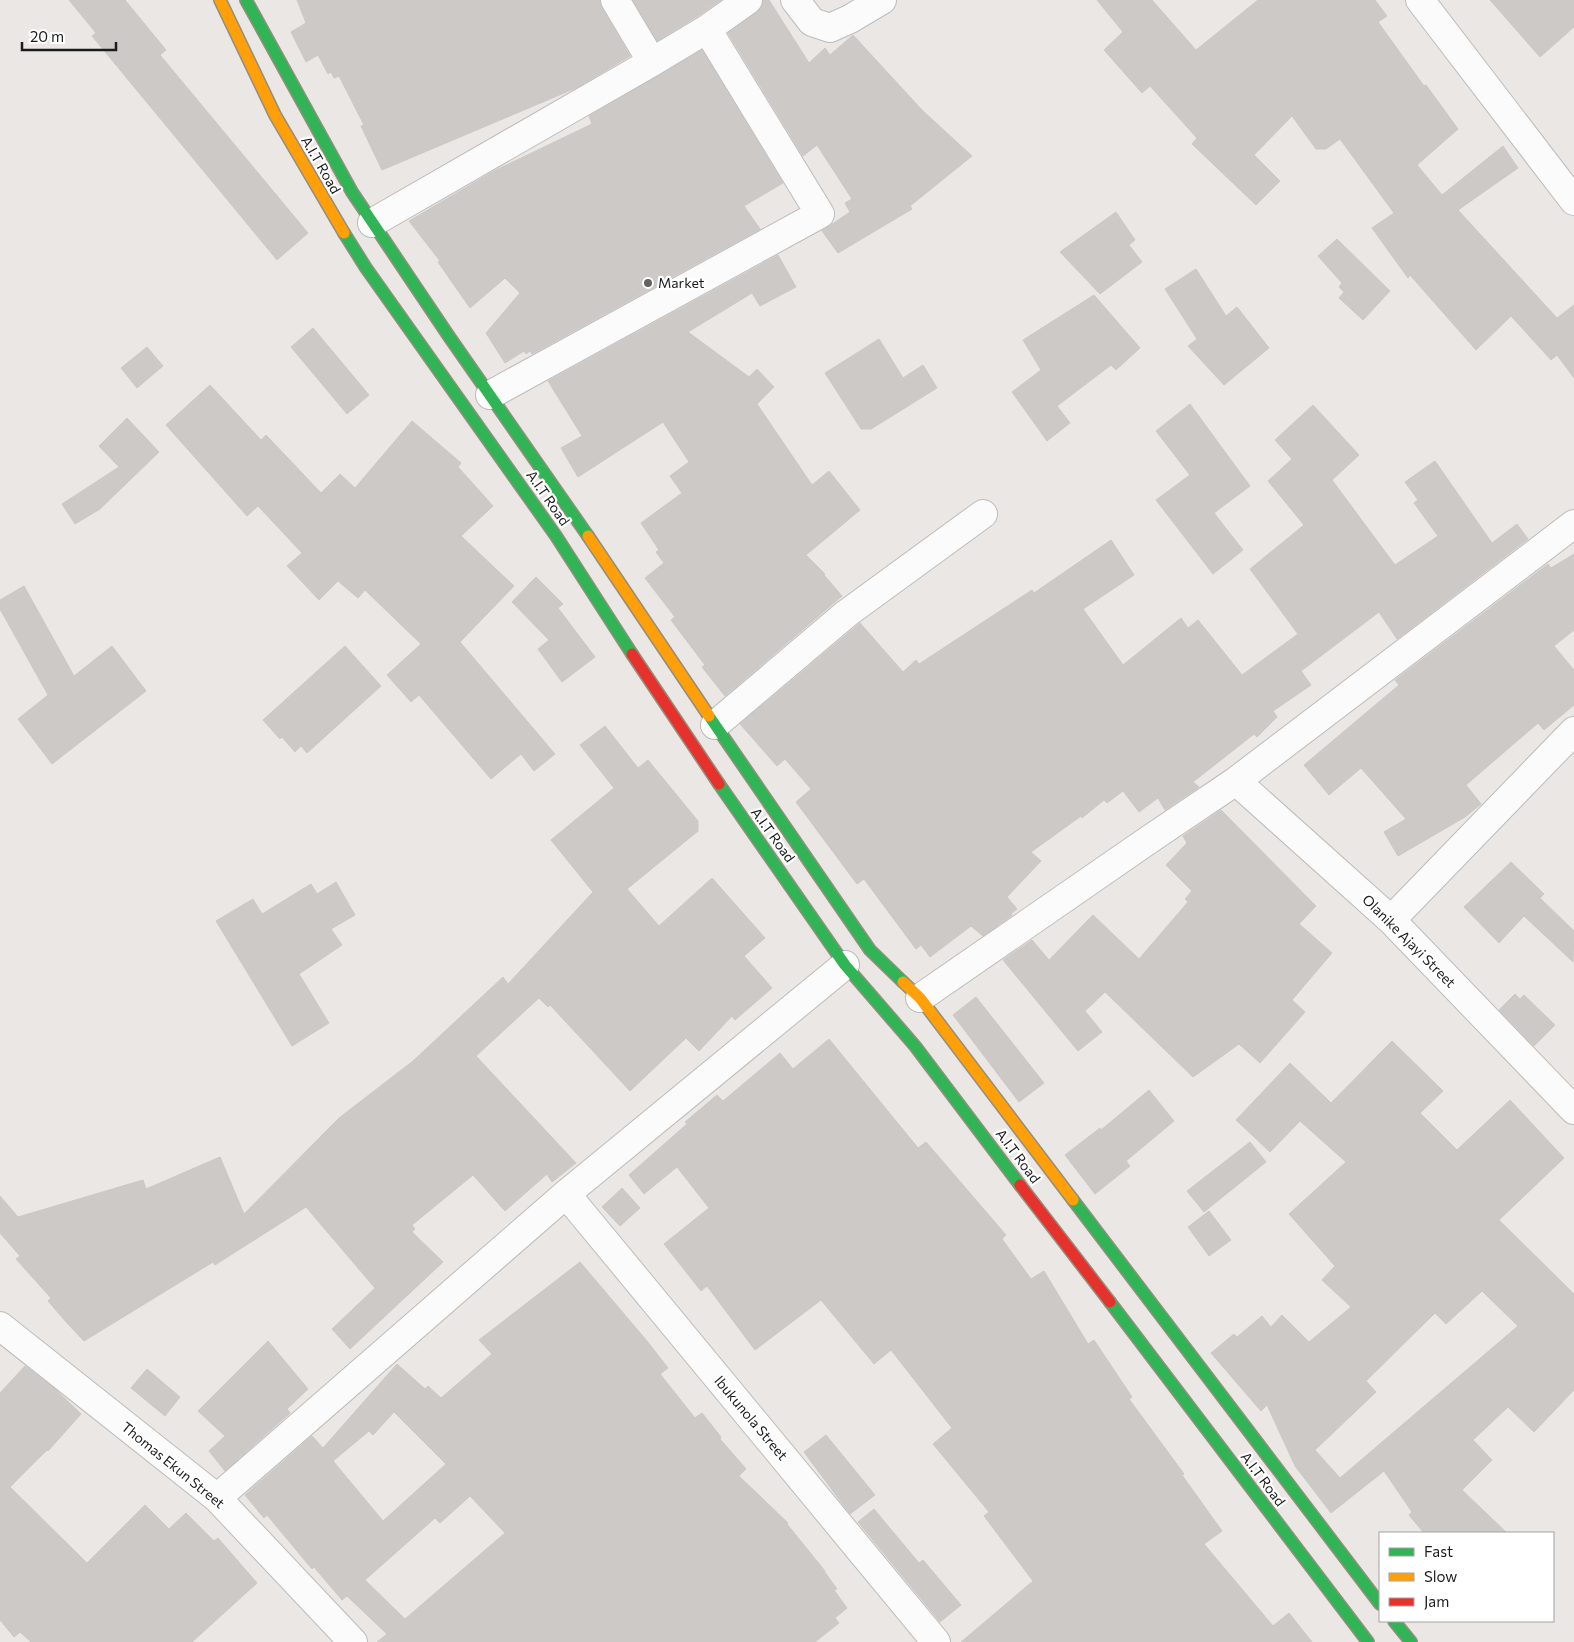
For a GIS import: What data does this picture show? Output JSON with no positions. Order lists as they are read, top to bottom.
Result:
{
  "streets": {
    "street": [
      "A.I.T Road",
      "Olanike Ajayi Street",
      "Ibukunola Street",
      "Thomas Ekun Street"
    ]
  },
  "places": ["Market"],
  "legend": ["Fast", "Slow", "Jam"],
  "scale_bar": "20 m"
}
